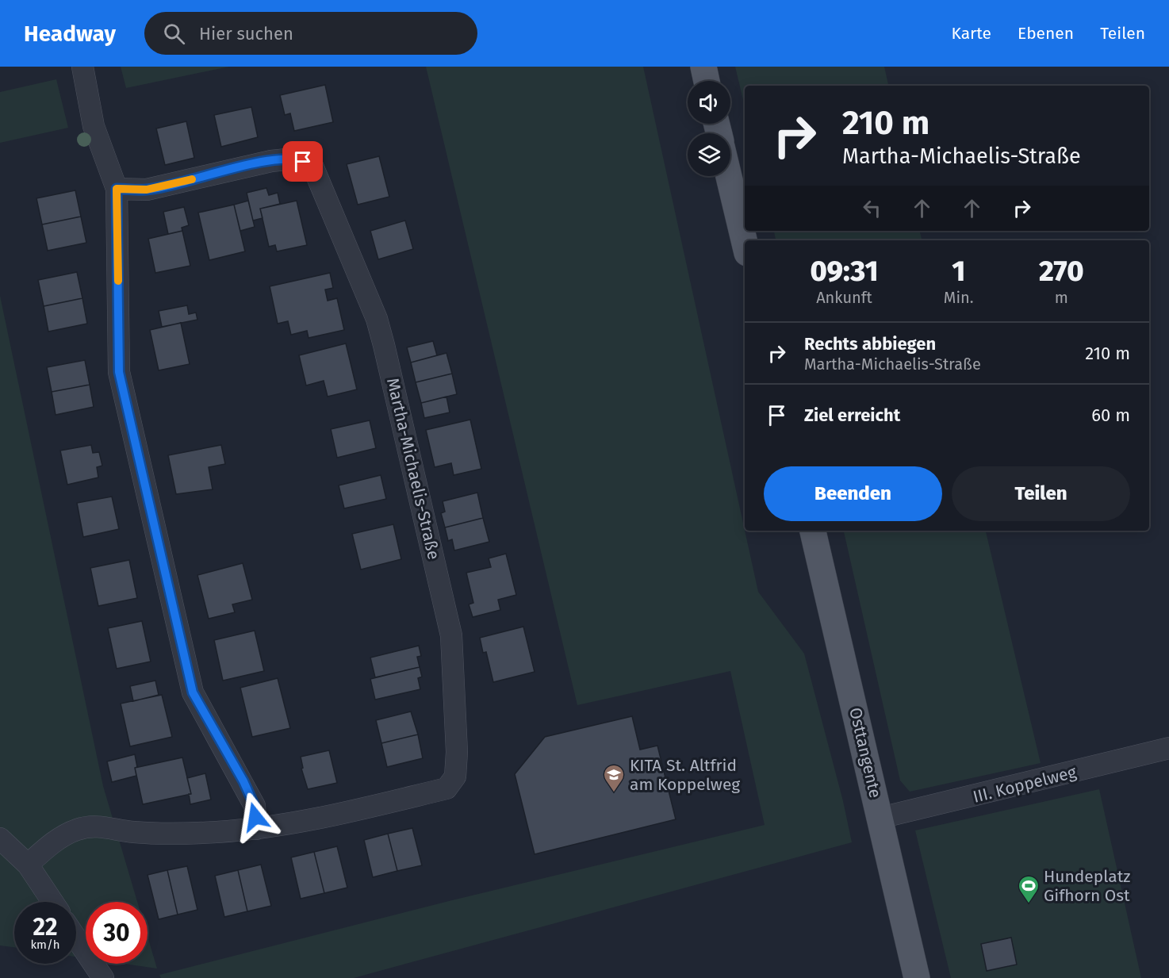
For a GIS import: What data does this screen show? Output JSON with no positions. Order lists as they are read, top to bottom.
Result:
{
  "streets": {
    "main road": ["Osttangente"],
    "street": ["Martha-Michaelis-Straße", "III. Koppelweg"]
  },
  "crossings": [
    ["Osttangente", "III. Koppelweg"]
  ],
  "places": {
    "school or university": ["KITA St. Altfrid am Koppelweg"],
    "sports": ["Hundeplatz Gifhorn Ost"]
  },
  "page": {
    "header": "Headway",
    "search": "Hier suchen",
    "nav": ["Karte", "Ebenen", "Teilen"],
    "turn": ["210 m", "Martha-Michaelis-Straße"],
    "eta": [
      "09:31",
      "Ankunft",
      "1",
      "Min.",
      "270",
      "m"
    ],
    "list": [
      {
        "name": "Rechts abbiegen",
        "note": "Martha-Michaelis-Straße",
        "value": "210 m"
      },
      {
        "name": "Ziel erreicht",
        "value": "60 m"
      }
    ],
    "buttons": ["Beenden", "Teilen"],
    "speed": "22 km/h",
    "limit": "30"
  }
}
